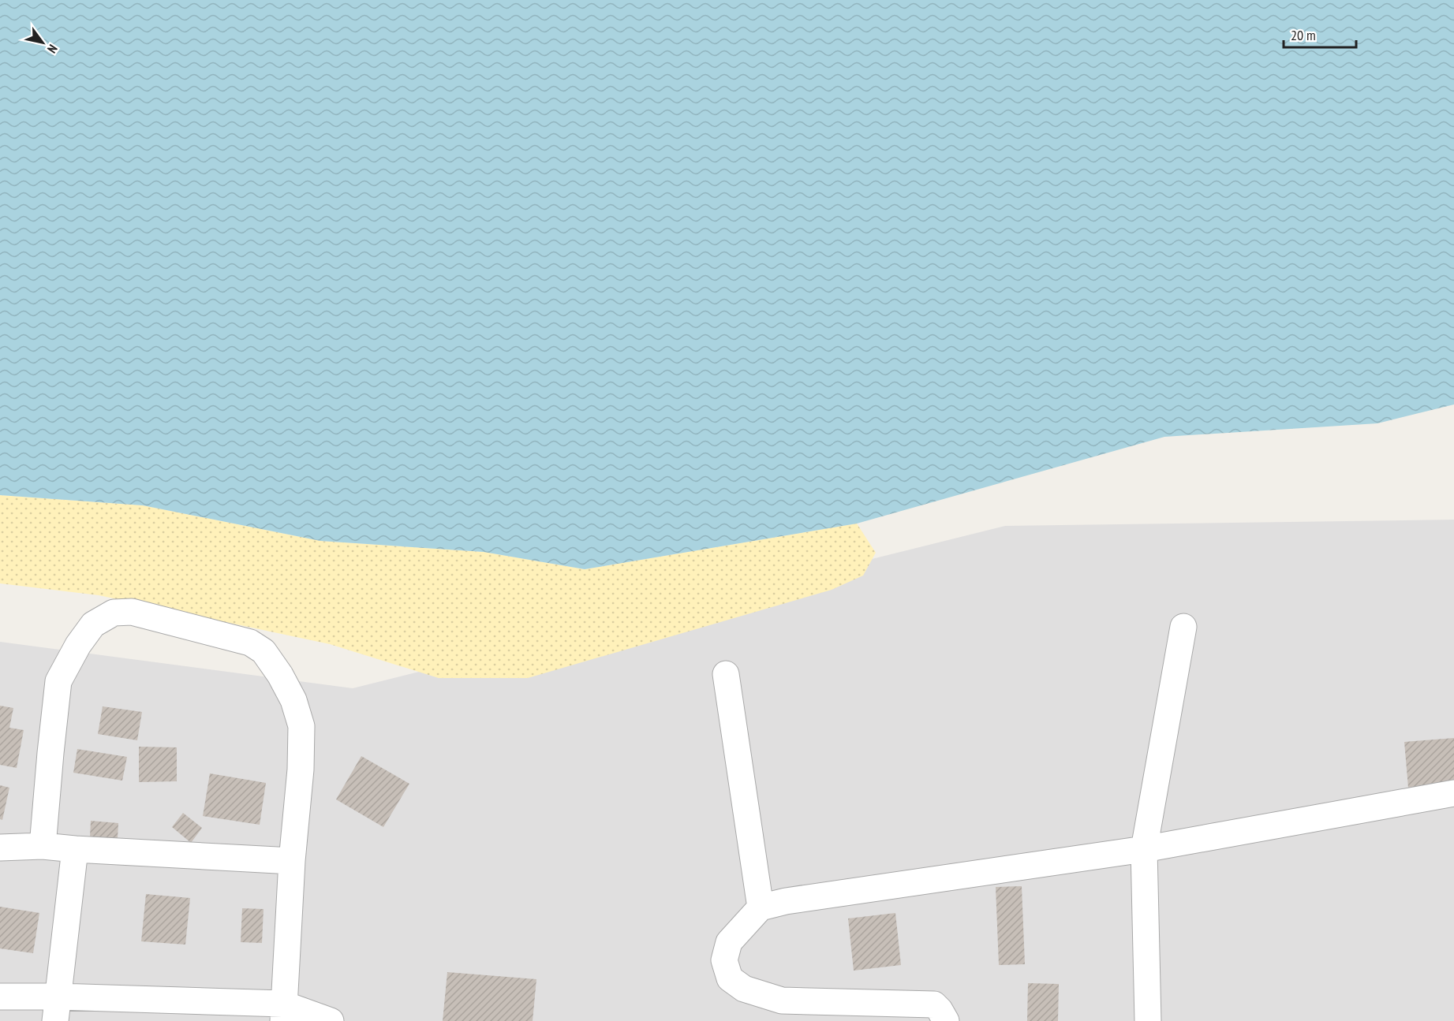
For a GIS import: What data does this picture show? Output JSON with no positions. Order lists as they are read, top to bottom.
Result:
{
  "scale_bar": "20 m",
  "north": "bottom right"
}
